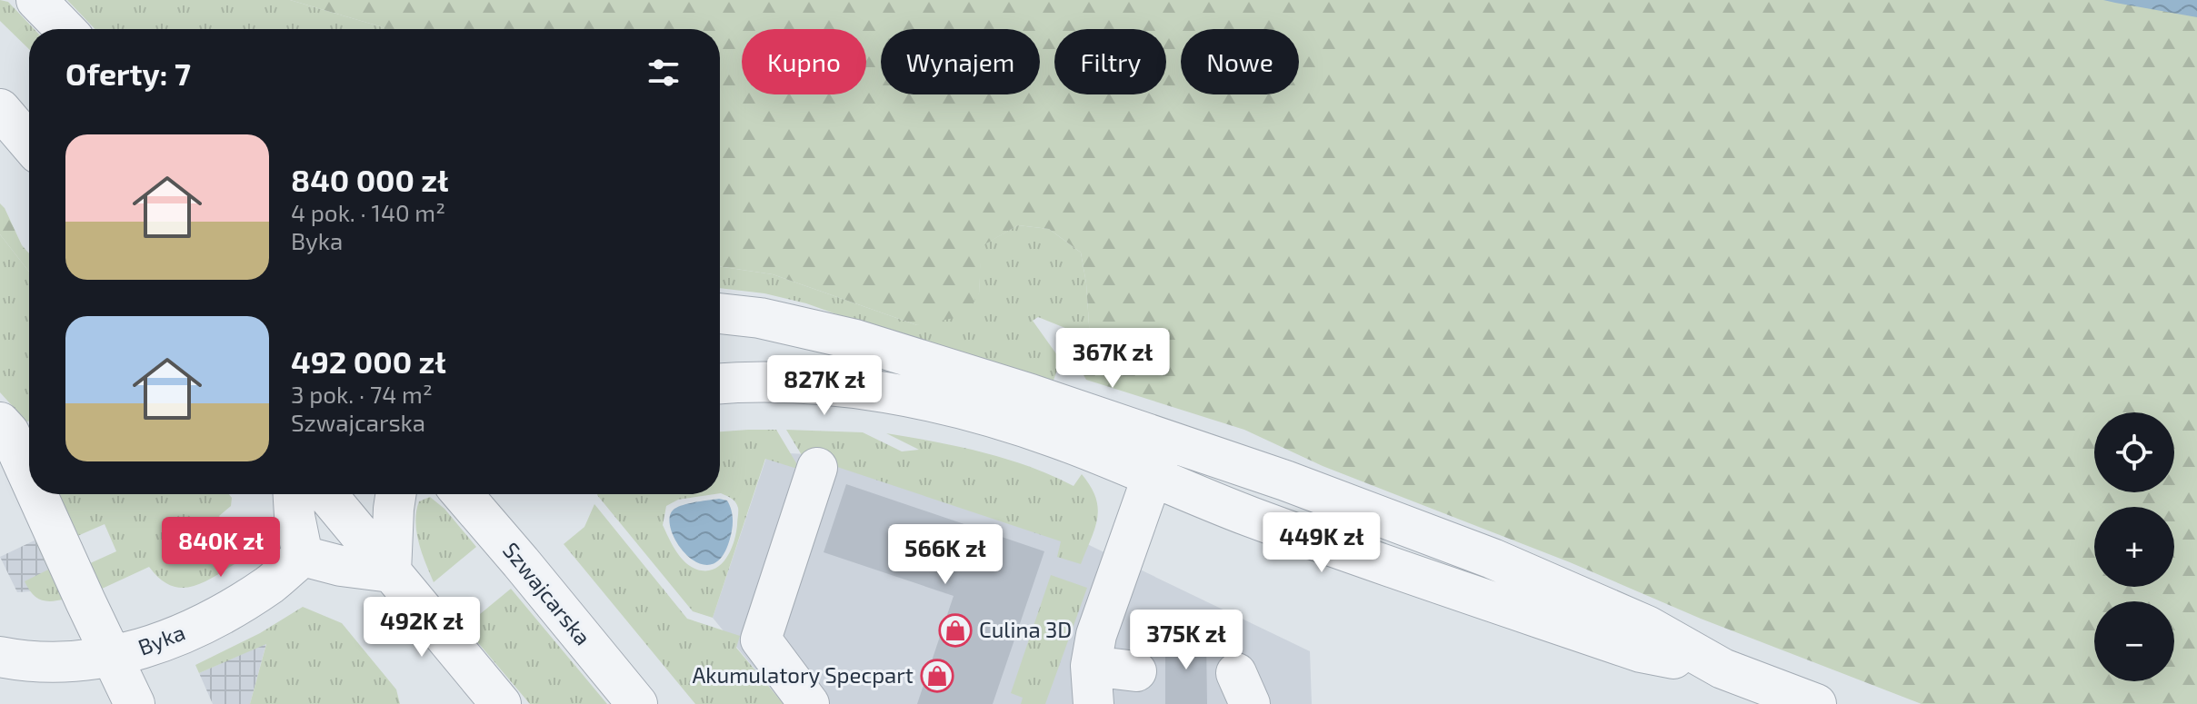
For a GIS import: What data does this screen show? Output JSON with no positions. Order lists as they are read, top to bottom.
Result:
{
  "streets": {
    "street": ["Szwajcarska", "Byka"]
  },
  "places": {
    "shop": ["Culina 3D", "Akumulatory Specpart"]
  },
  "page": {
    "chip": [
      "Kupno",
      "Wynajem",
      "Filtry",
      "Nowe"
    ],
    "heading": "Oferty: 7",
    "list": [
      {
        "name": "840 000 zł",
        "note": "4 pok. · 140 m² · Byka"
      },
      {
        "name": "492 000 zł",
        "note": "3 pok. · 74 m² · Szwajcarska"
      }
    ],
    "price": [
      "367K zł",
      "827K zł",
      "449K zł",
      "840K zł",
      "566K zł",
      "492K zł",
      "375K zł"
    ],
    "map_buttons": ["+", "−"]
  }
}
